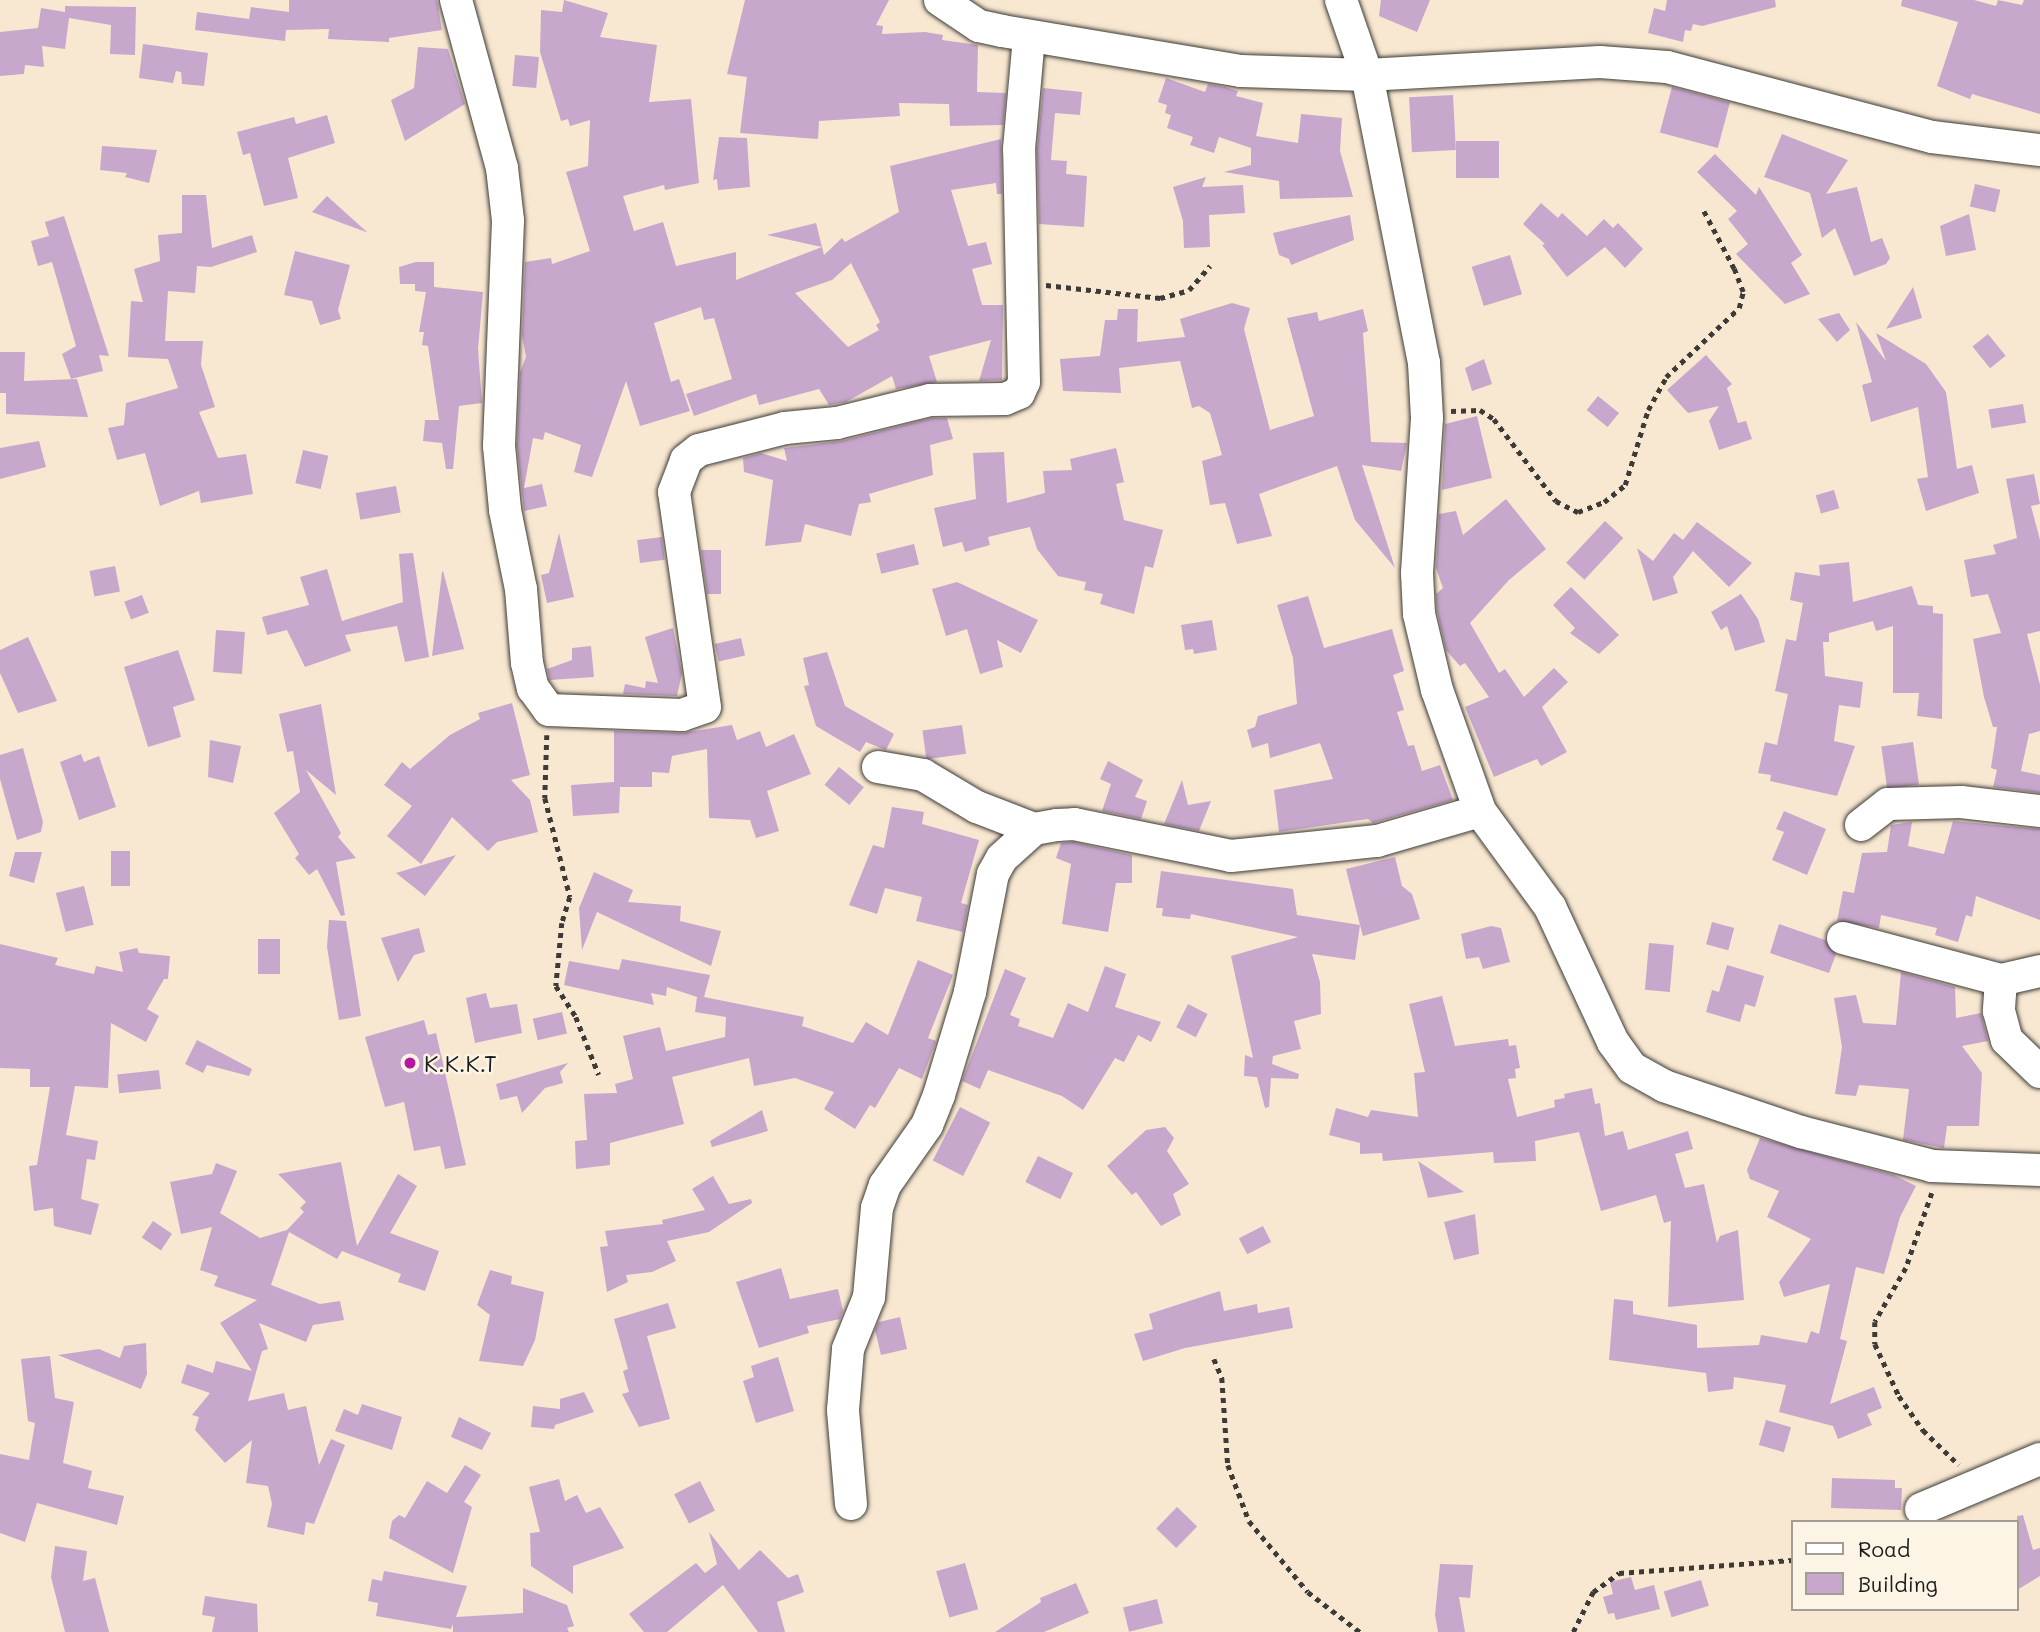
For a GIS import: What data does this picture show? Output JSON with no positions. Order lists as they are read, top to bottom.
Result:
{
  "places": ["K.K.K.T"],
  "legend": ["Road", "Building"]
}
